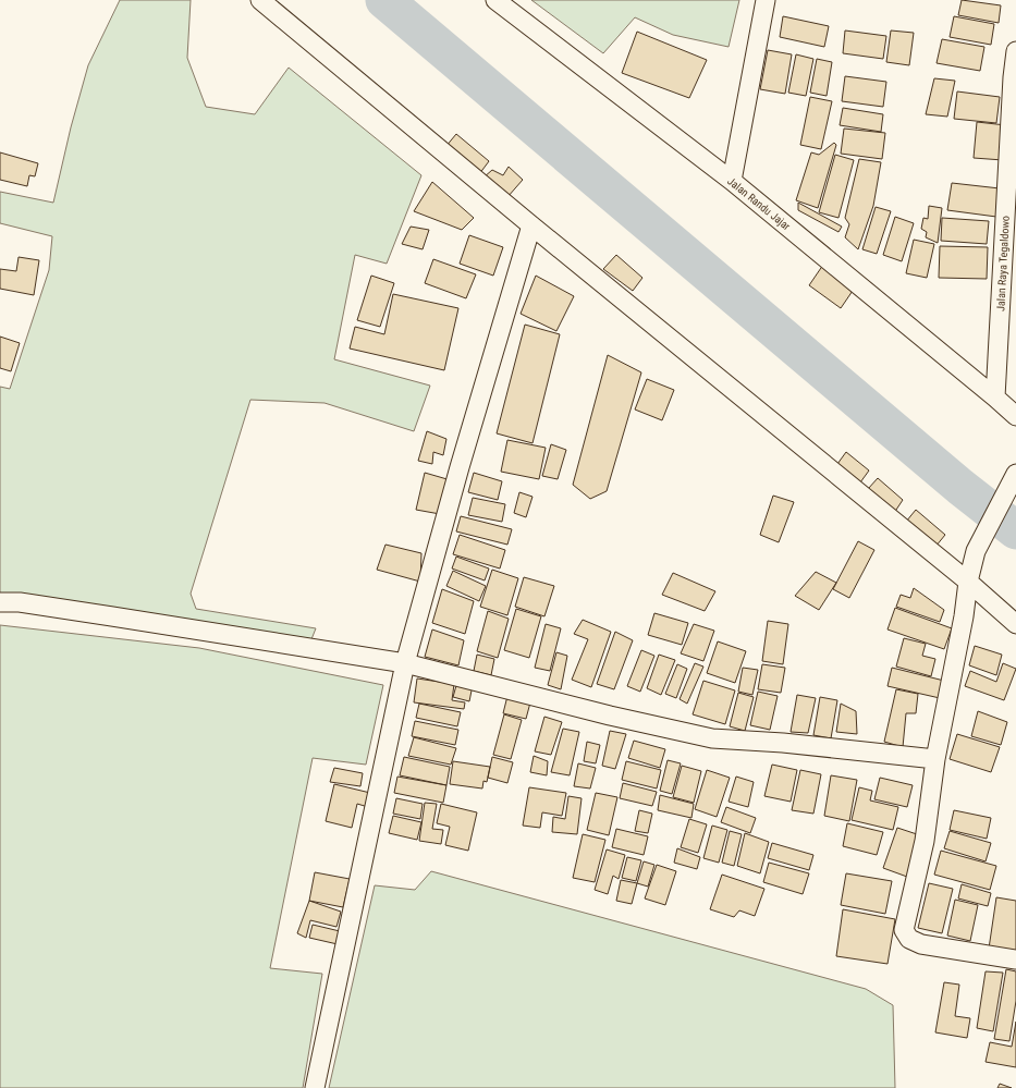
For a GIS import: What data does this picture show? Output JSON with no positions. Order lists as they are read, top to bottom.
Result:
{
  "streets": {
    "street": ["Jalan Randu Jajar", "Jalan Raya Tegaldowo"]
  },
  "crossings": [
    ["Jalan Randu Jajar", "Jalan Raya Tegaldowo"]
  ]
}
